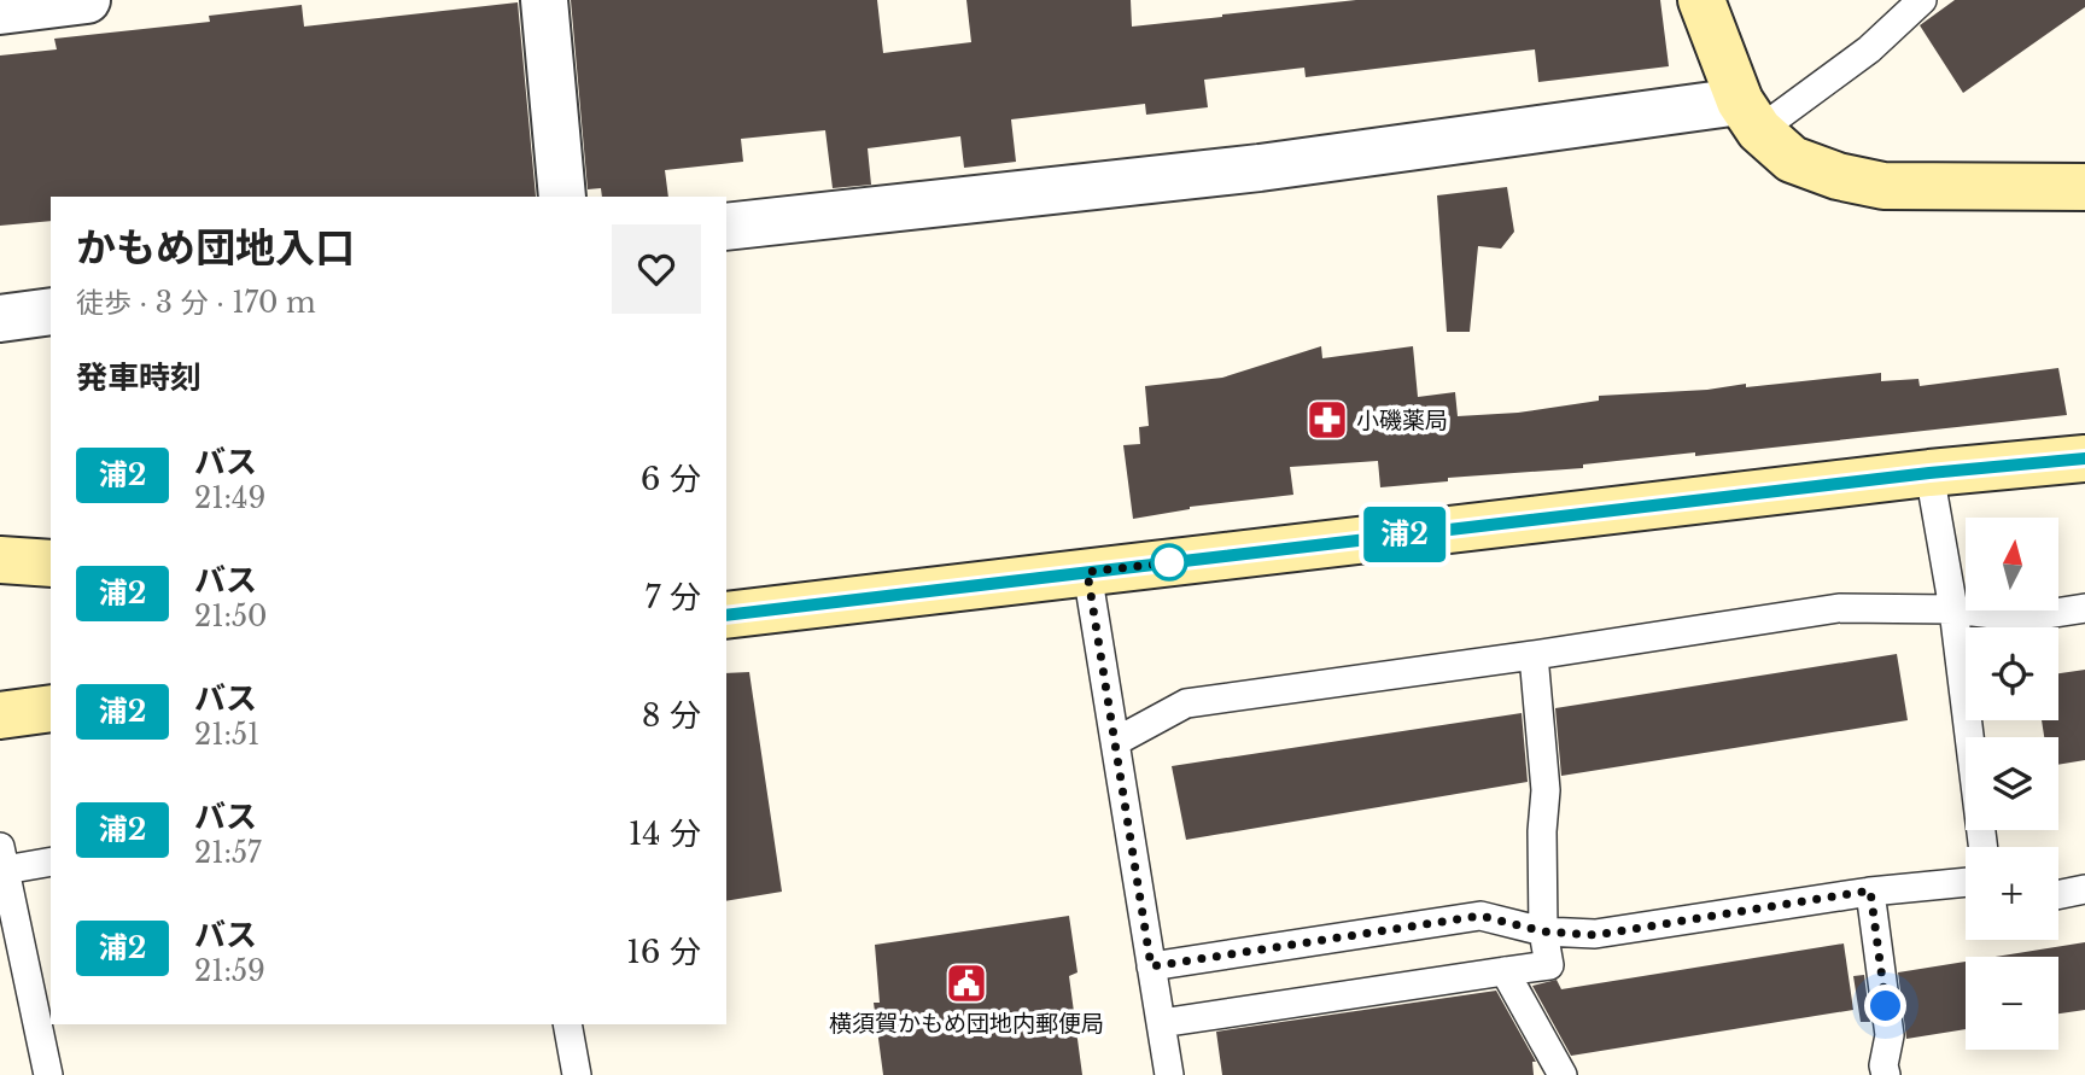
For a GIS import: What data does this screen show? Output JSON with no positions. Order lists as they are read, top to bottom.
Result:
{
  "places": {
    "pharmacy": ["小磯薬局"],
    "public building": ["横須賀かもめ団地内郵便局"]
  },
  "lines": ["bus line 浦2"],
  "north": "top",
  "page": {
    "on_map": "浦2",
    "heading": [
      ["かもめ団地入口", "徒歩 · 3 分 · 170 m"],
      "発車時刻"
    ],
    "list": [
      {
        "mark": "浦2",
        "name": "バス",
        "note": "21:49",
        "value": "6 分"
      },
      {
        "mark": "浦2",
        "name": "バス",
        "note": "21:50",
        "value": "7 分"
      },
      {
        "mark": "浦2",
        "name": "バス",
        "note": "21:51",
        "value": "8 分"
      },
      {
        "mark": "浦2",
        "name": "バス",
        "note": "21:57",
        "value": "14 分"
      },
      {
        "mark": "浦2",
        "name": "バス",
        "note": "21:59",
        "value": "16 分"
      }
    ],
    "map_buttons": ["+", "−"]
  }
}
